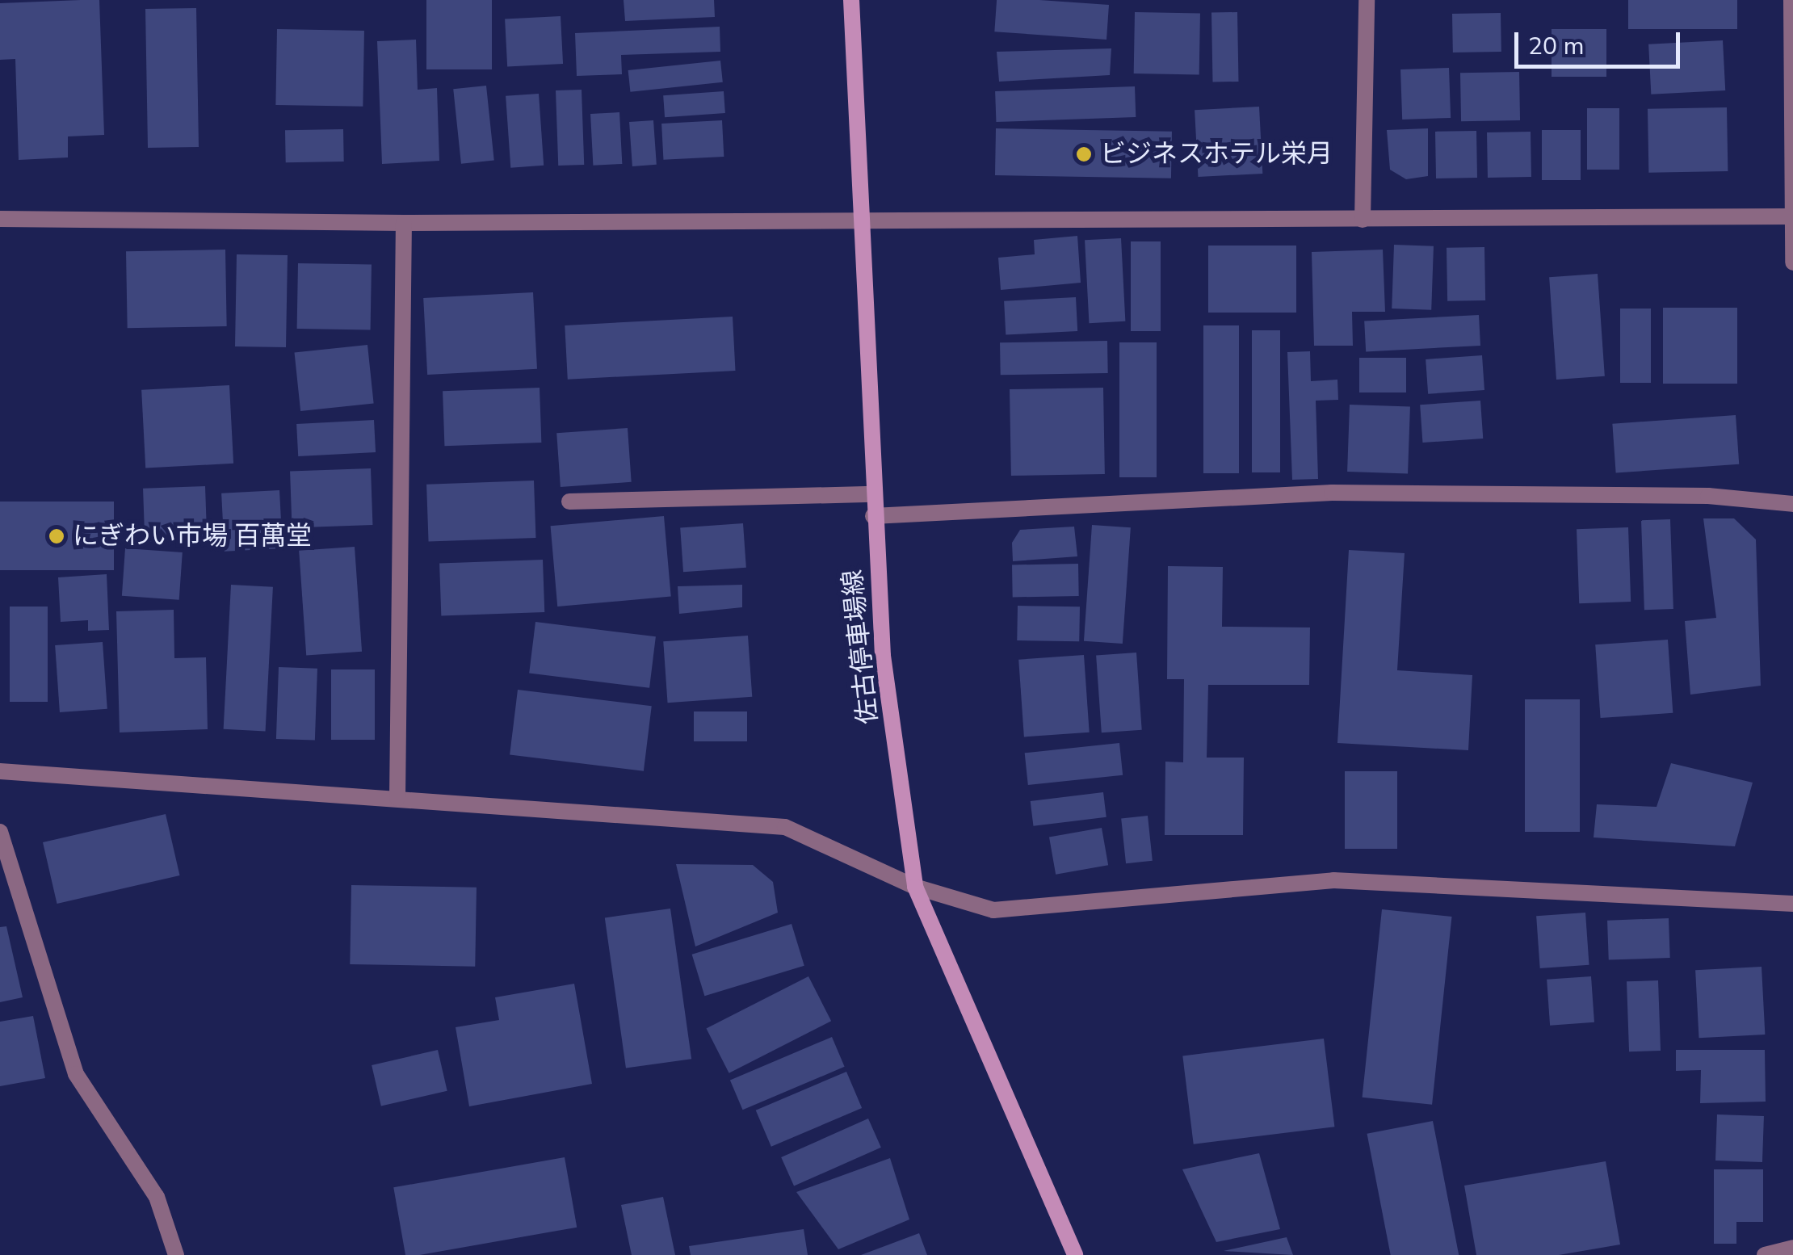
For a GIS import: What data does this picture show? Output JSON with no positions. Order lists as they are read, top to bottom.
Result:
{
  "streets": {
    "main road": ["佐古停車場線"]
  },
  "places": ["ビジネスホテル栄月", "にぎわい市場 百萬堂"],
  "scale_bar": "20 m"
}
